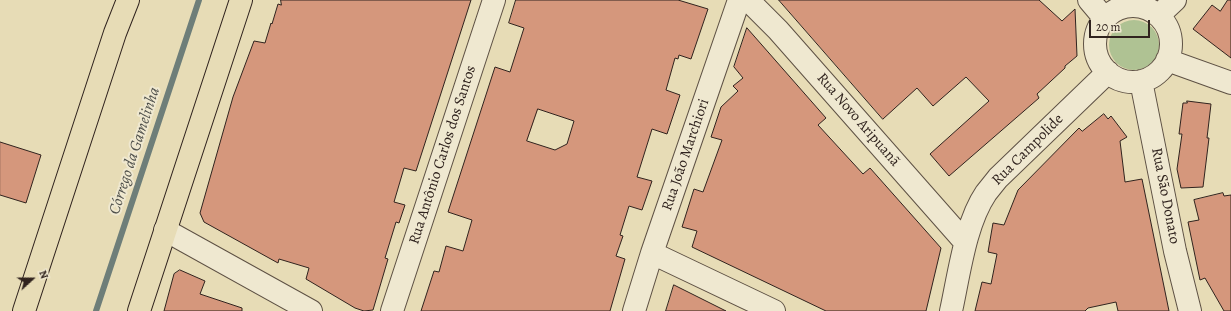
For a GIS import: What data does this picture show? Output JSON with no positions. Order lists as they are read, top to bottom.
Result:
{
  "streets": {
    "street": [
      "Rua Novo Aripuanã",
      "Rua Campolide",
      "Rua Antônio Carlos dos Santos",
      "Rua João Marchiori",
      "Rua São Donato"
    ]
  },
  "crossings": [
    ["Rua Novo Aripuanã", "Rua Campolide"],
    ["Rua Campolide", "Rua São Donato"]
  ],
  "water": ["Córrego da Gamelinha"],
  "scale_bar": "20 m",
  "north": "right"
}
